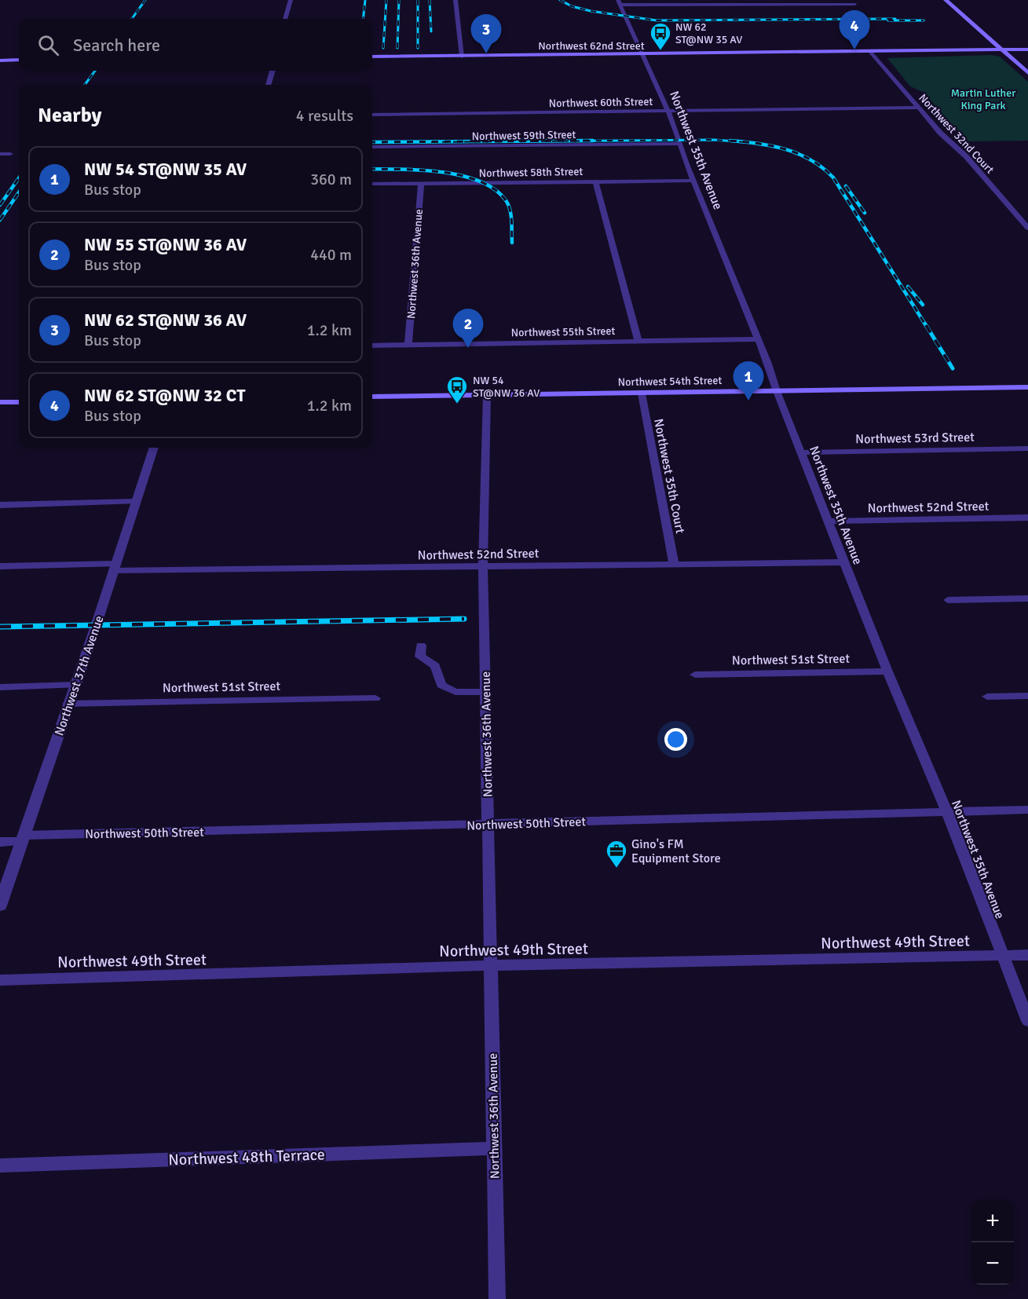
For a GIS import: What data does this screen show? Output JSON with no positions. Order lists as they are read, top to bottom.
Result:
{
  "streets": {
    "main road": ["Northwest 62nd Street", "Northwest 54th Street"],
    "street": [
      "Northwest 60th Street",
      "Northwest 32nd Court",
      "Northwest 59th Street",
      "Northwest 35th Avenue",
      "Northwest 58th Street",
      "Northwest 36th Avenue",
      "Northwest 55th Street",
      "Northwest 53rd Street",
      "Northwest 35th Court",
      "Northwest 52nd Street",
      "Northwest 51st Street",
      "Northwest 37th Avenue",
      "Northwest 50th Street",
      "Northwest 49th Street",
      "Northwest 48th Terrace"
    ]
  },
  "crossings": [
    ["Northwest 62nd Street", "Northwest 32nd Court"],
    ["Northwest 62nd Street", "Northwest 35th Avenue"],
    ["Northwest 60th Street", "Northwest 32nd Court"],
    ["Northwest 60th Street", "Northwest 35th Avenue"],
    ["Northwest 59th Street", "Northwest 35th Avenue"],
    ["Northwest 35th Avenue", "Northwest 58th Street"],
    ["Northwest 35th Avenue", "Northwest 55th Street"],
    ["Northwest 35th Avenue", "Northwest 54th Street"],
    ["Northwest 35th Avenue", "Northwest 53rd Street"],
    ["Northwest 35th Avenue", "Northwest 52nd Street"],
    ["Northwest 35th Avenue", "Northwest 51st Street"],
    ["Northwest 35th Avenue", "Northwest 50th Street"],
    ["Northwest 35th Avenue", "Northwest 49th Street"],
    ["Northwest 58th Street", "Northwest 36th Avenue"],
    ["Northwest 36th Avenue", "Northwest 55th Street"],
    ["Northwest 36th Avenue", "Northwest 54th Street"],
    ["Northwest 36th Avenue", "Northwest 52nd Street"],
    ["Northwest 36th Avenue", "Northwest 50th Street"],
    ["Northwest 36th Avenue", "Northwest 49th Street"],
    ["Northwest 36th Avenue", "Northwest 48th Terrace"],
    ["Northwest 54th Street", "Northwest 35th Court"],
    ["Northwest 35th Court", "Northwest 52nd Street"],
    ["Northwest 52nd Street", "Northwest 37th Avenue"],
    ["Northwest 51st Street", "Northwest 37th Avenue"],
    ["Northwest 37th Avenue", "Northwest 50th Street"]
  ],
  "parks": ["Martin Luther King Park"],
  "places": {
    "bus stop": ["NW 62 ST@NW 35 AV", "NW 54 ST@NW 36 AV"],
    "office": ["Gino's FM Equipment Store"]
  },
  "page": {
    "pins": [
      "4",
      "3",
      "2",
      "1"
    ],
    "search": "Search here",
    "heading": ["Nearby", "4 results"],
    "list": [
      {
        "mark": "1",
        "name": "NW 54 ST@NW 35 AV",
        "note": "Bus stop",
        "value": "360 m"
      },
      {
        "mark": "2",
        "name": "NW 55 ST@NW 36 AV",
        "note": "Bus stop",
        "value": "440 m"
      },
      {
        "mark": "3",
        "name": "NW 62 ST@NW 36 AV",
        "note": "Bus stop",
        "value": "1.2 km"
      },
      {
        "mark": "4",
        "name": "NW 62 ST@NW 32 CT",
        "note": "Bus stop",
        "value": "1.2 km"
      }
    ],
    "map_buttons": ["+", "−"]
  }
}
